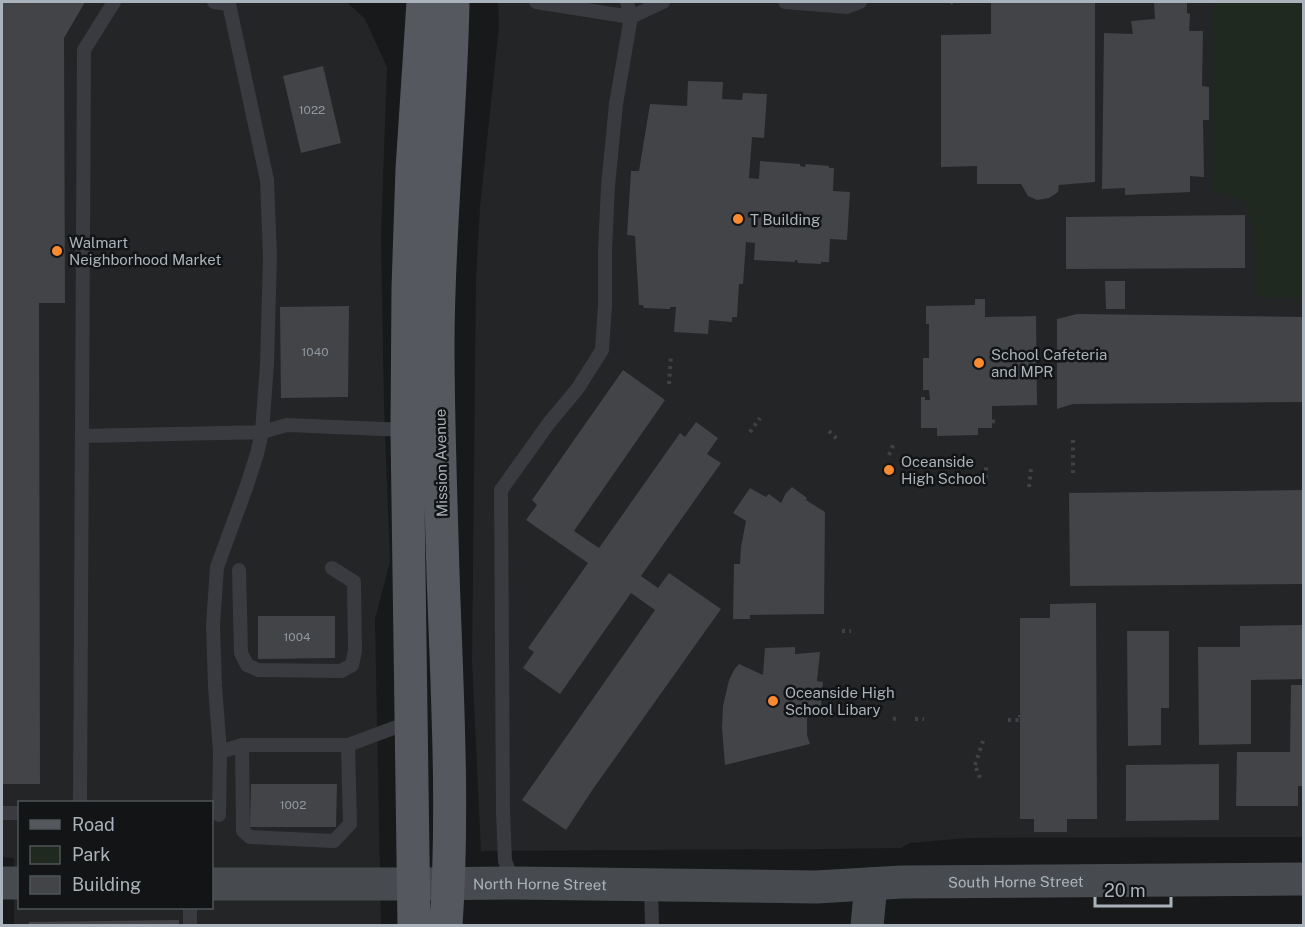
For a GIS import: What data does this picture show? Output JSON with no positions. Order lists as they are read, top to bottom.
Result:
{
  "streets": {
    "main road": ["Mission Avenue"],
    "street": ["South Horne Street", "North Horne Street"]
  },
  "crossings": [
    ["Mission Avenue", "North Horne Street"],
    ["South Horne Street", "North Horne Street"]
  ],
  "places": [
    "T Building",
    "Walmart Neighborhood Market",
    "School Cafeteria and MPR",
    "Oceanside High School",
    "Oceanside High School Libary"
  ],
  "house_numbers": [
    "1022",
    "1040",
    "1004",
    "1002"
  ],
  "legend": ["Road", "Park", "Building"],
  "scale_bar": "20 m"
}
